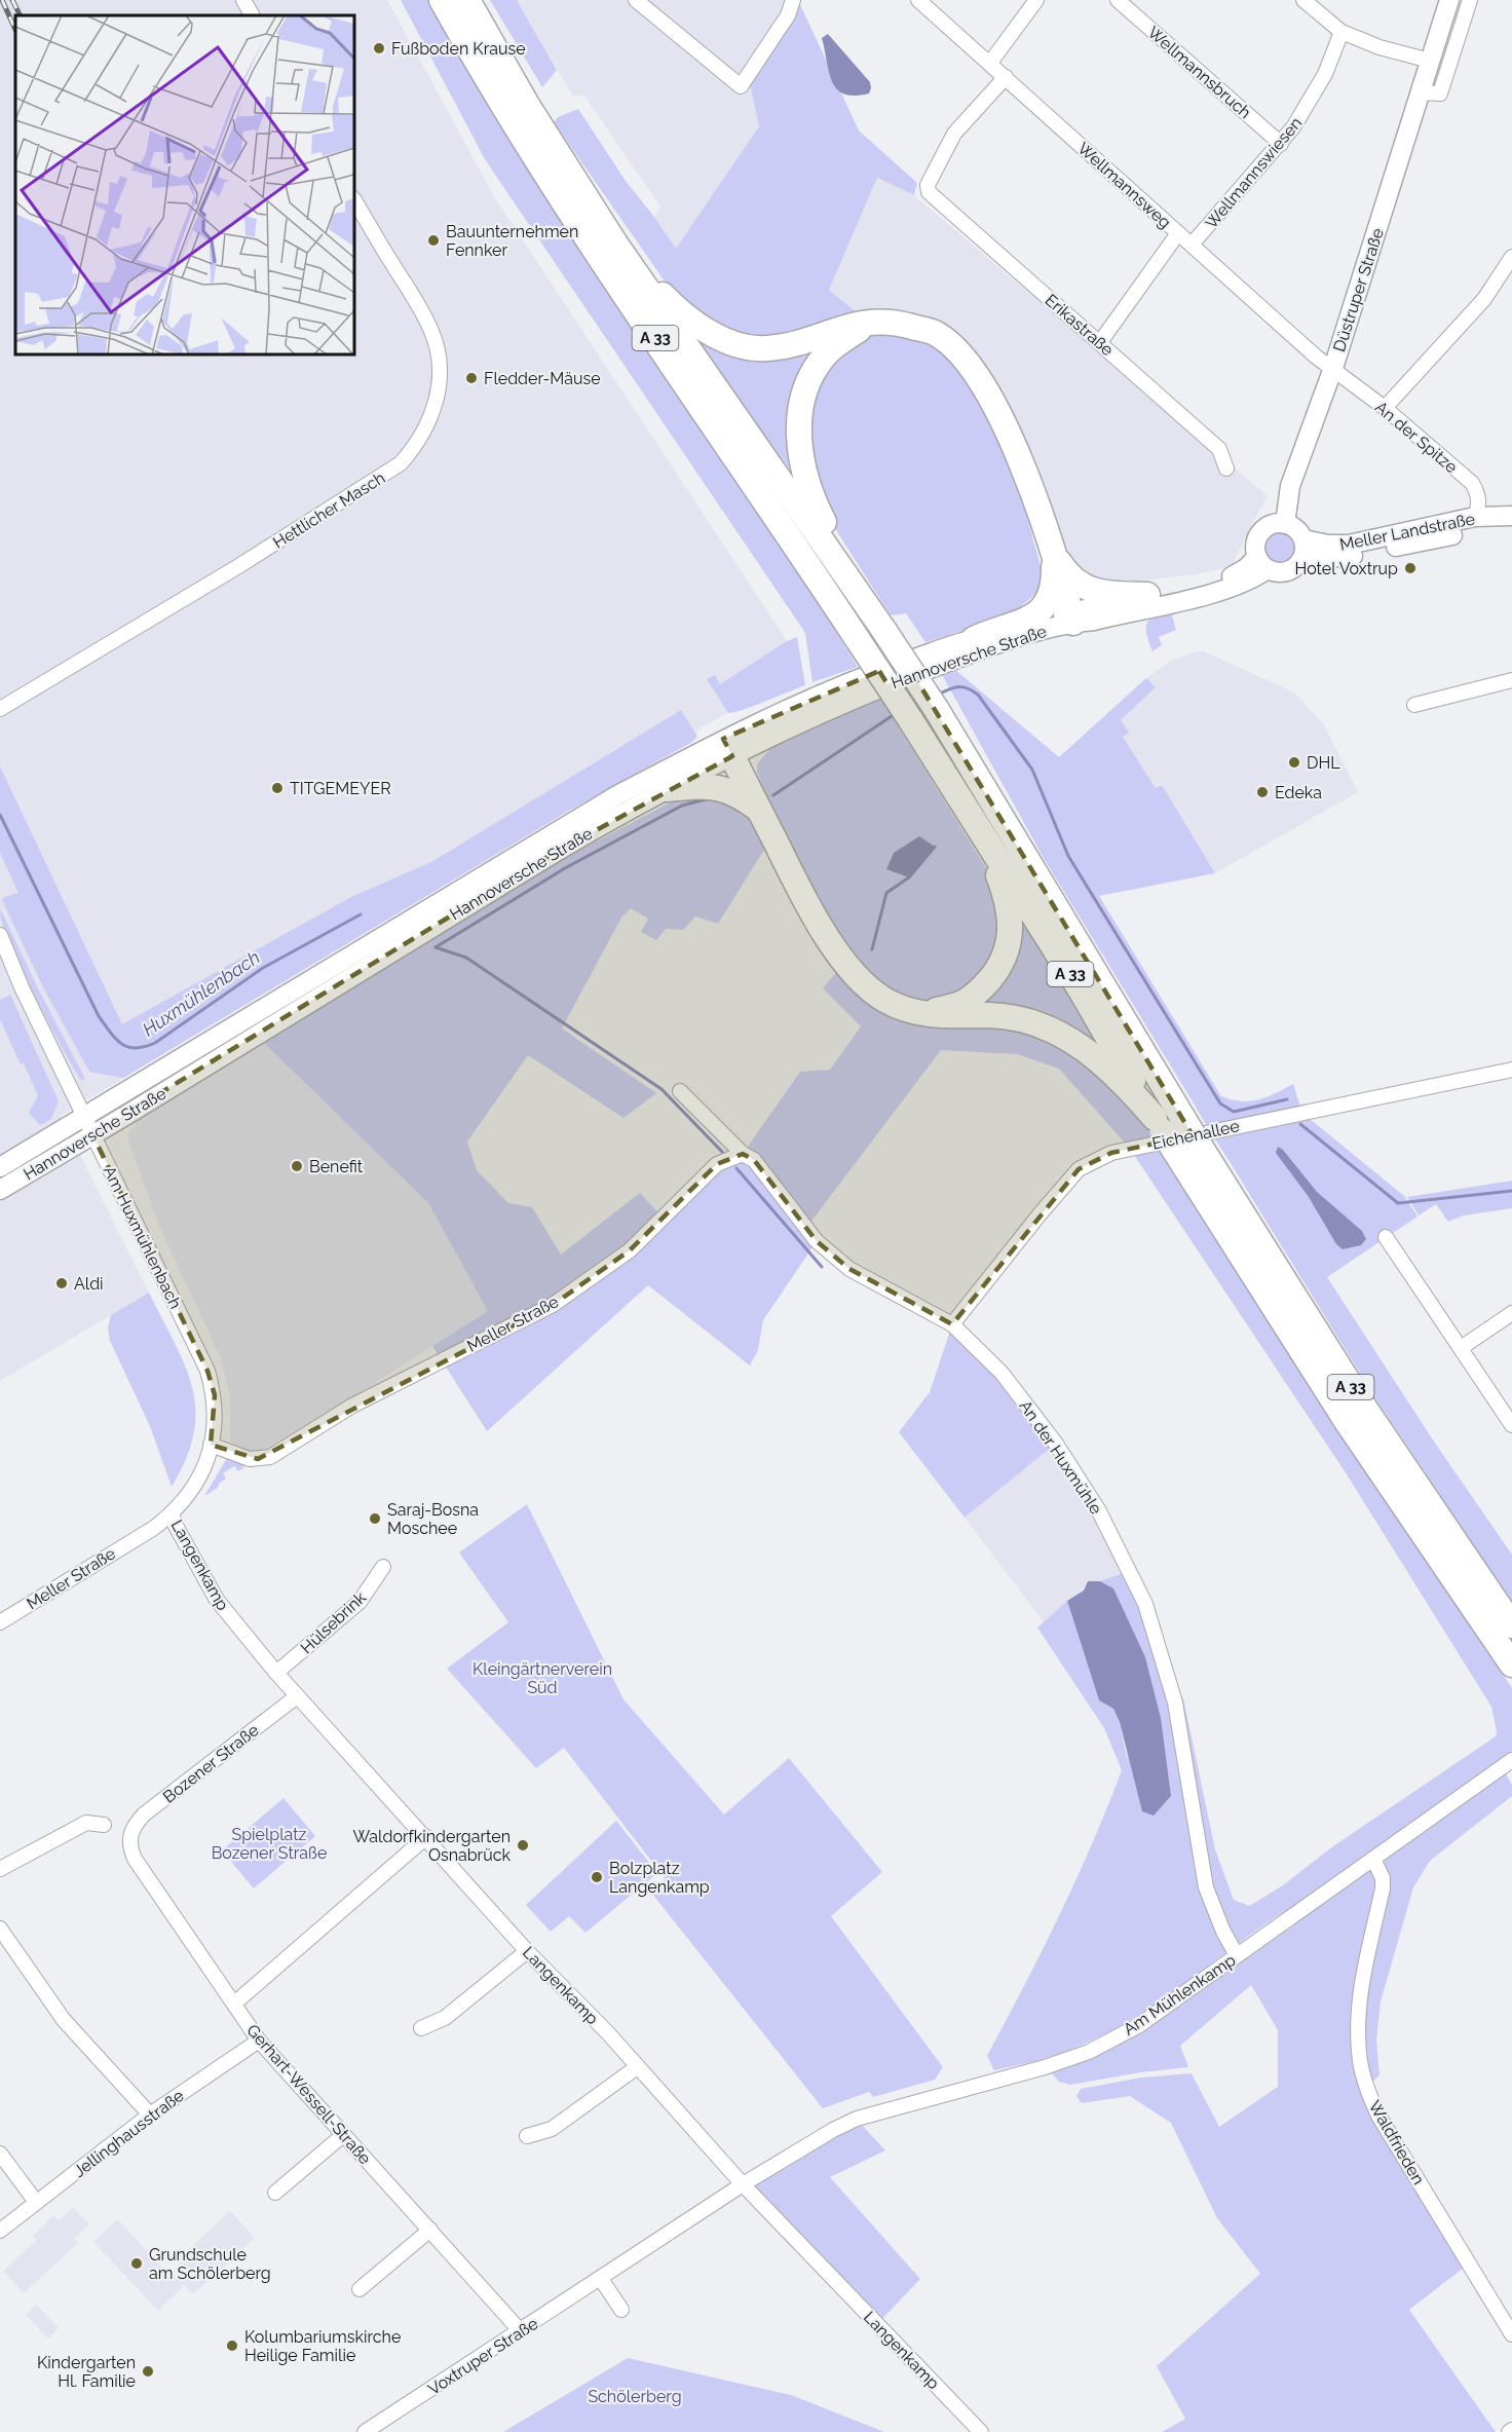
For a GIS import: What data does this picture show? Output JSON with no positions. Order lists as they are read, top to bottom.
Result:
{
  "streets": {
    "highway": ["A 33"],
    "main road": ["Düstruper Straße", "Meller Landstraße", "Hannoversche Straße"],
    "street": [
      "Wellmannsbruch",
      "Wellmannswiesen",
      "Wellmannsweg",
      "Erikastraße",
      "An der Spitze",
      "Hettlicher Masch",
      "Eichenallee",
      "Am Huxmühlenbach",
      "Meller Straße",
      "An der Huxmühle",
      "Langenkamp",
      "Hülsebrink",
      "Bozener Straße",
      "Am Mühlenkamp",
      "Gerhart-Wessell-Straße",
      "Jellinghausstraße",
      "Waldfrieden",
      "Voxtruper Straße"
    ]
  },
  "crossings": [
    ["Wellmannsbruch", "Wellmannswiesen"],
    ["Wellmannswiesen", "Wellmannsweg"],
    ["Wellmannsweg", "Düstruper Straße"],
    ["Wellmannsweg", "Erikastraße"],
    ["Wellmannsweg", "An der Spitze"],
    ["Düstruper Straße", "An der Spitze"],
    ["Düstruper Straße", "Meller Landstraße"],
    ["An der Spitze", "Meller Landstraße"],
    ["Hannoversche Straße", "Am Huxmühlenbach"],
    ["Eichenallee", "An der Huxmühle"],
    ["Am Huxmühlenbach", "Meller Straße"],
    ["Am Huxmühlenbach", "Langenkamp"],
    ["Meller Straße", "An der Huxmühle"],
    ["Meller Straße", "Langenkamp"],
    ["An der Huxmühle", "Am Mühlenkamp"],
    ["Langenkamp", "Hülsebrink"],
    ["Langenkamp", "Bozener Straße"],
    ["Langenkamp", "Am Mühlenkamp"],
    ["Langenkamp", "Voxtruper Straße"],
    ["Bozener Straße", "Gerhart-Wessell-Straße"],
    ["Am Mühlenkamp", "Waldfrieden"],
    ["Am Mühlenkamp", "Voxtruper Straße"],
    ["Gerhart-Wessell-Straße", "Jellinghausstraße"],
    ["Gerhart-Wessell-Straße", "Voxtruper Straße"]
  ],
  "water": ["Huxmühlenbach"],
  "parks": ["Kleingärtnerverein Süd", "Spielplatz Bozener Straße", "Schölerberg"],
  "places": [
    "Fußboden Krause",
    "Bauunternehmen Fennker",
    "Fledder-Mäuse",
    "Hotel Voxtrup",
    "DHL",
    "TITGEMEYER",
    "Edeka",
    "Benefit",
    "Aldi",
    "Saraj-Bosna Moschee",
    "Waldorfkindergarten Osnabrück",
    "Bolzplatz Langenkamp",
    "Grundschule am Schölerberg",
    "Kolumbariumskirche Heilige Familie",
    "Kindergarten Hl. Familie"
  ]
}
